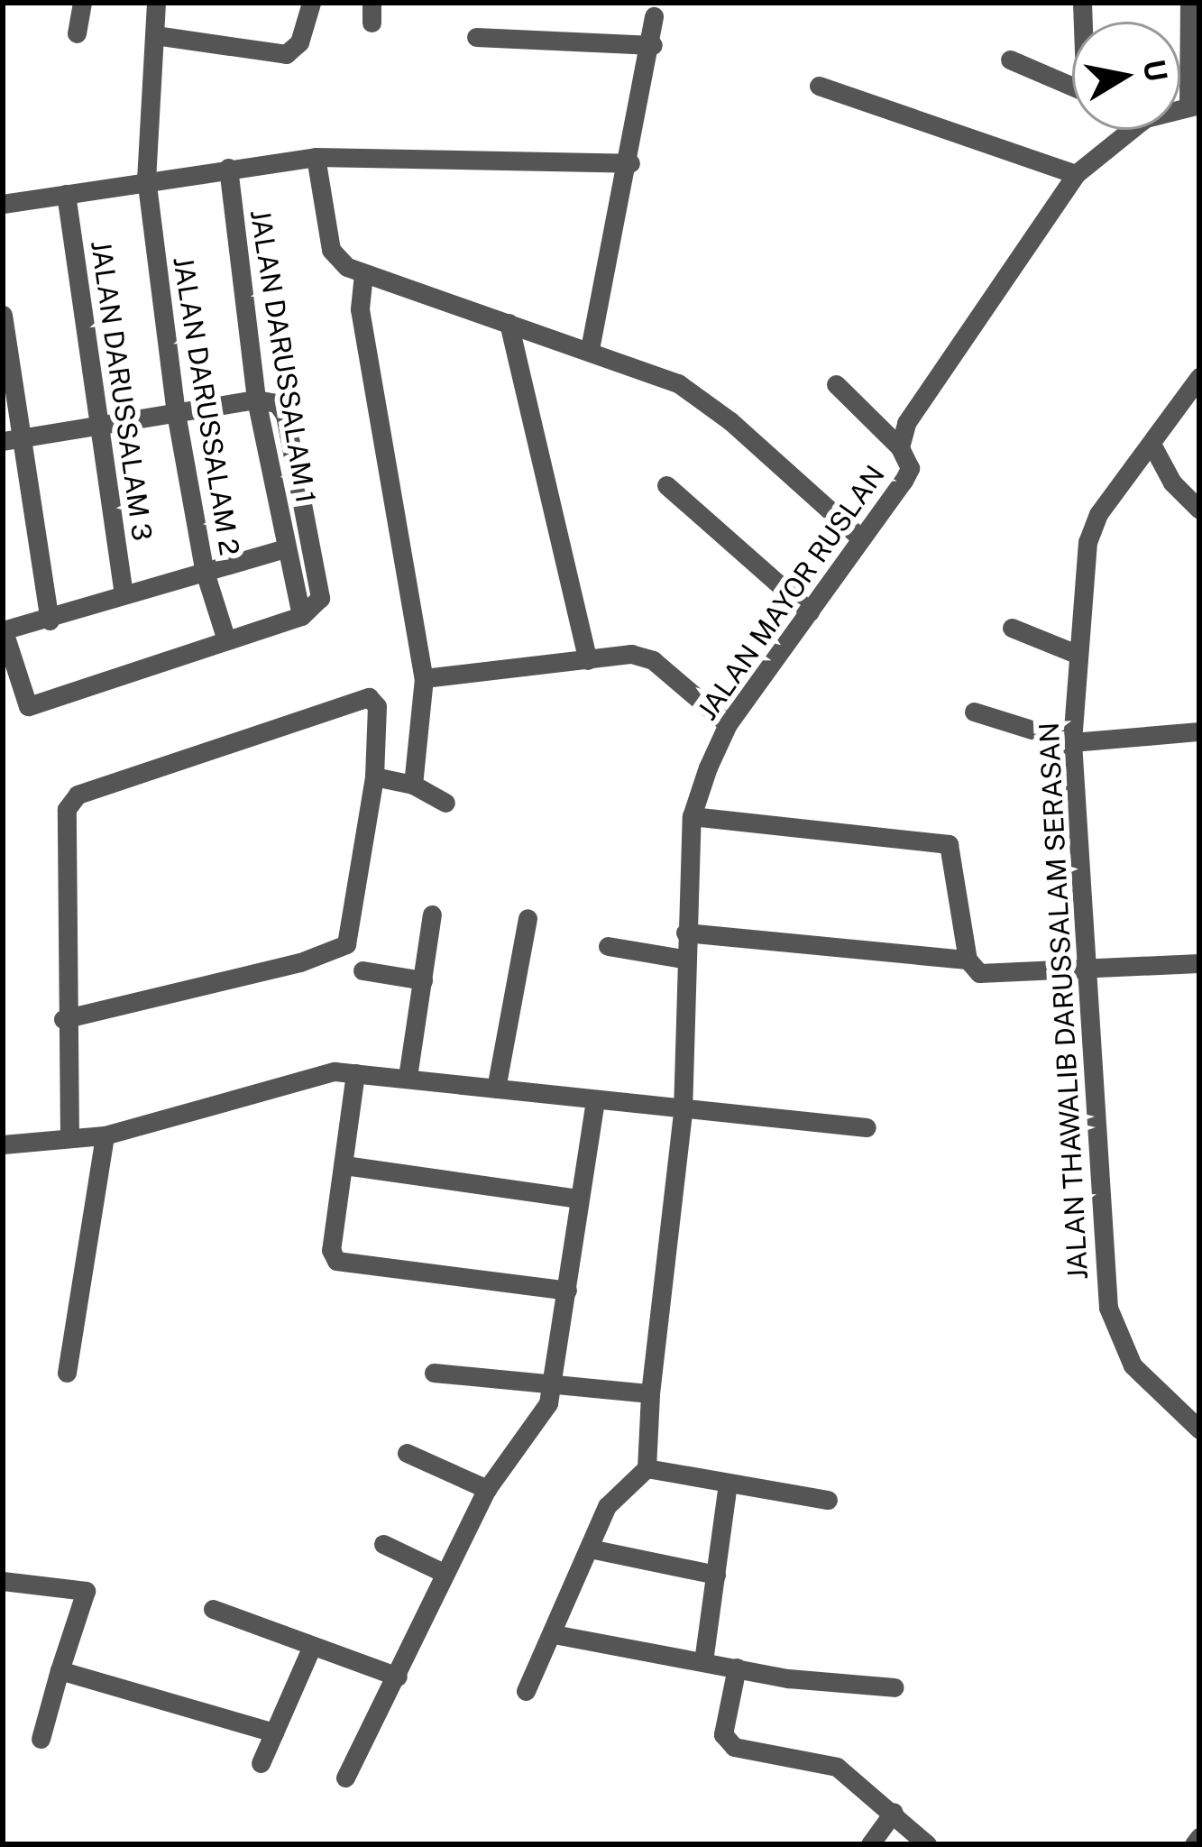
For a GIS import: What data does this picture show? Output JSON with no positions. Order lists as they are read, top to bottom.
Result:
{
  "streets": {
    "street": [
      "JALAN DARUSSALAM 1",
      "JALAN DARUSSALAM 3",
      "JALAN DARUSSALAM 2",
      "JALAN MAYOR RUSLAN",
      "JALAN THAWALIB DARUSSALAM SERASAN"
    ]
  },
  "north": "right"
}
